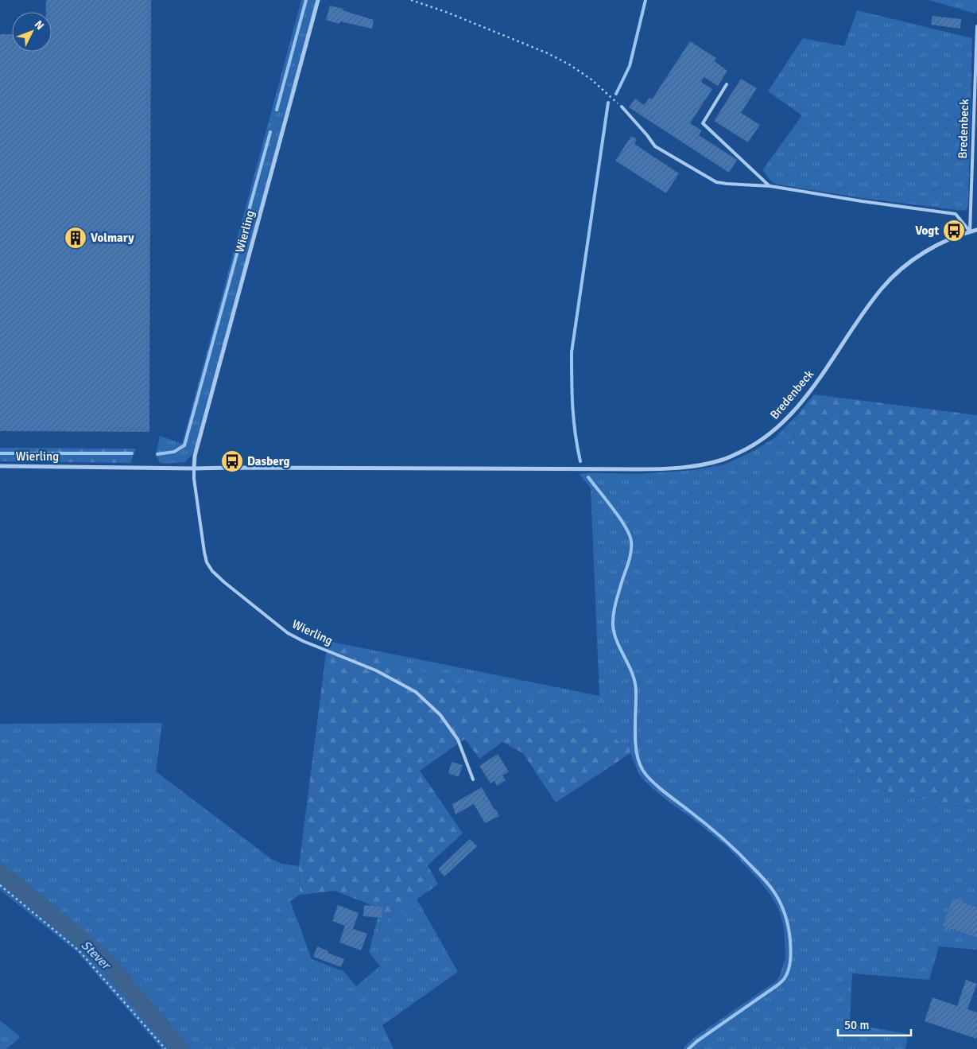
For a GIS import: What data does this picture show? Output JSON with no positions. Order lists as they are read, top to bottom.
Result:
{
  "streets": {
    "street": ["Bredenbeck", "Wierling"]
  },
  "crossings": [
    ["Bredenbeck", "Wierling"]
  ],
  "water": ["Stever"],
  "places": {
    "bus stop": ["Vogt", "Dasberg"],
    "building": ["Volmary"]
  },
  "scale_bar": "50 m",
  "north": "top right"
}
